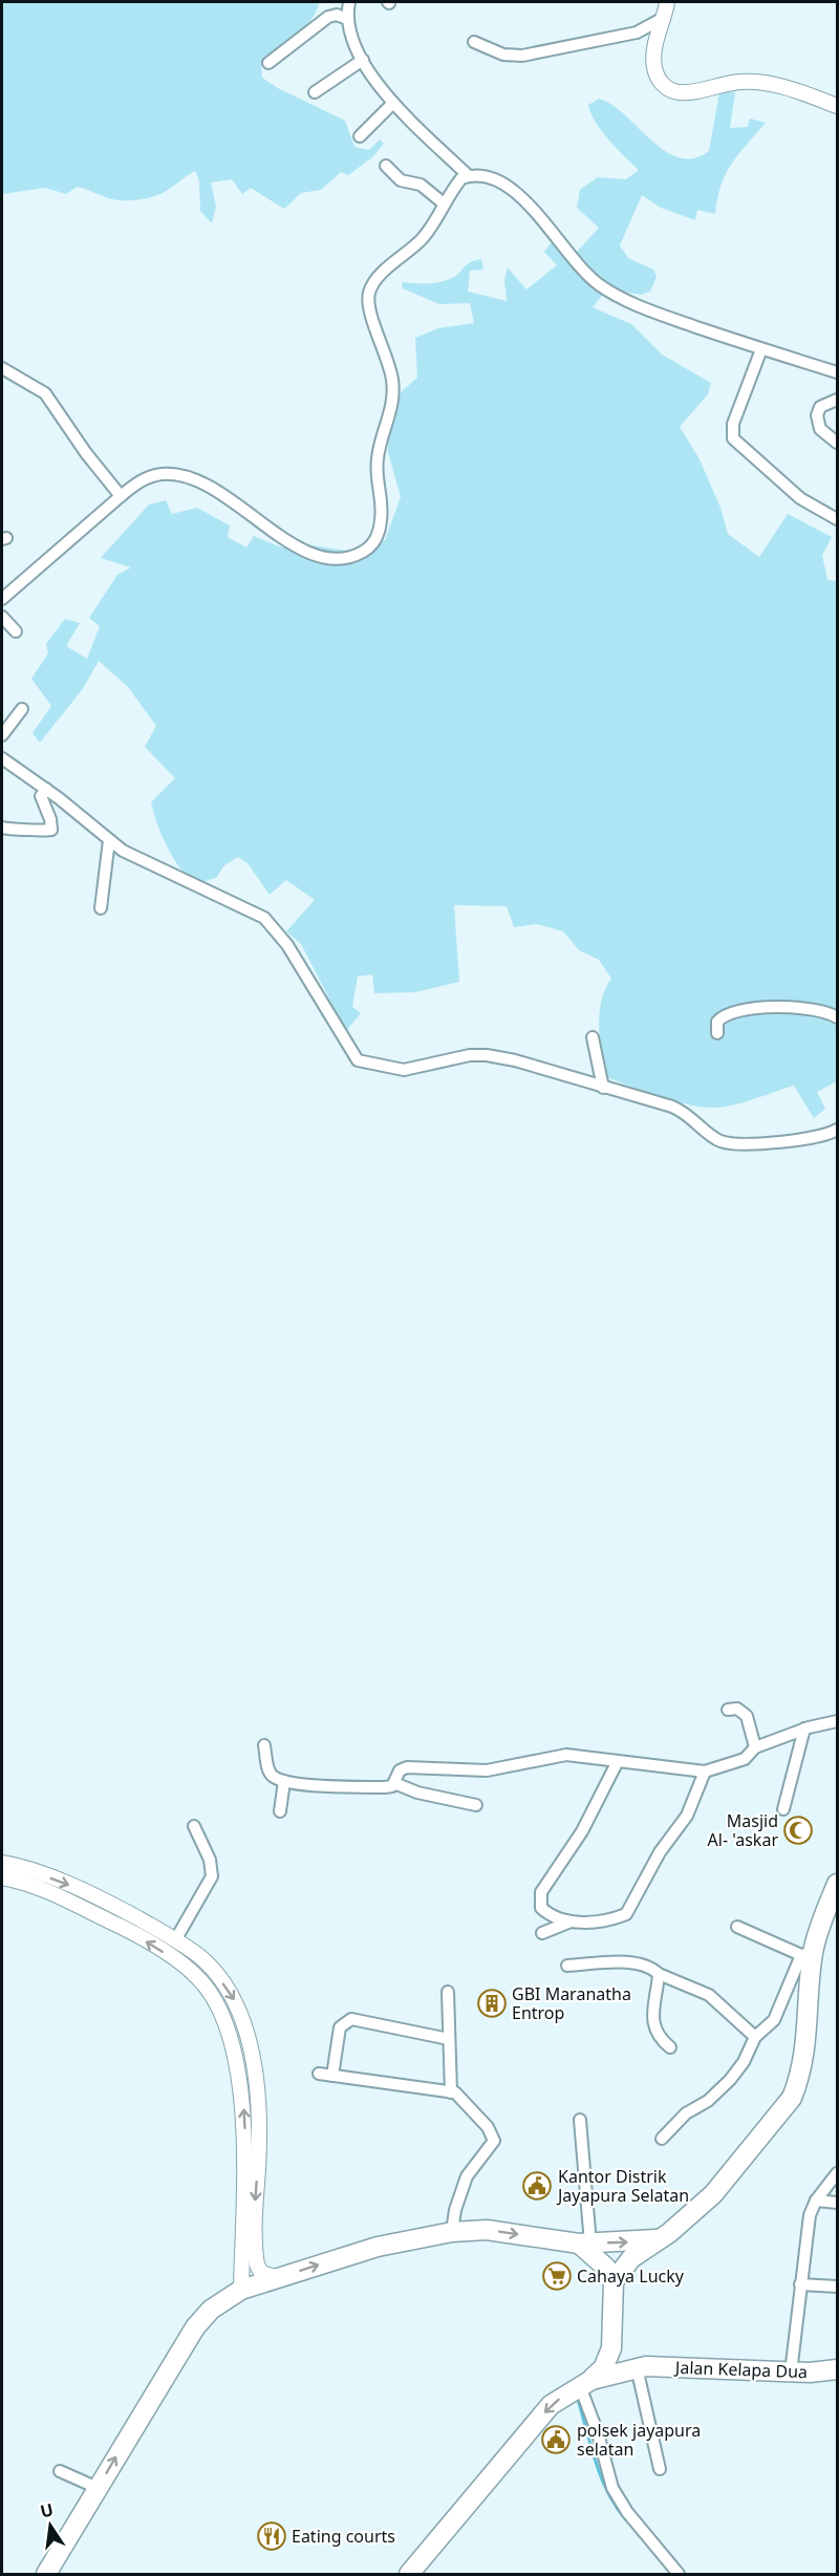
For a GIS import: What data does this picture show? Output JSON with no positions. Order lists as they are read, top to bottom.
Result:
{
  "streets": {
    "highway": ["Jalan Kelapa Dua"]
  },
  "places": {
    "mosque": ["Masjid Al- 'askar"],
    "building": ["GBI Maranatha Entrop"],
    "public building": ["Kantor Distrik Jayapura Selatan", "polsek jayapura selatan"],
    "supermarket": ["Cahaya Lucky"],
    "restaurant": ["Eating courts"]
  },
  "north": "top"
}
